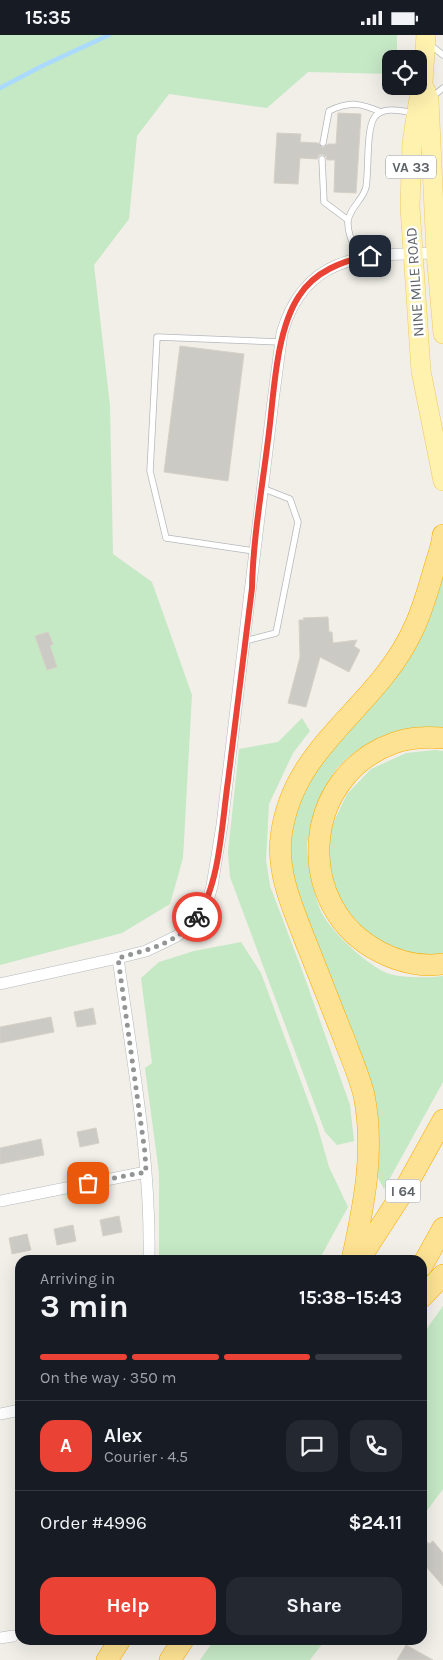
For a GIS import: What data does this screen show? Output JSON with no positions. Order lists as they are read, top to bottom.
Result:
{
  "streets": {
    "highway": ["I 64"],
    "main road": ["VA 33", "NINE MILE ROAD"]
  },
  "page": {
    "status": "15:35",
    "heading": ["3 min", "Arriving in", "15:38–15:43"],
    "panel": [
      "Alex",
      "Courier · 4.5",
      "Order #4996",
      "$24.11"
    ],
    "bar": "On the way · 350 m",
    "round": "A",
    "buttons": ["Help", "Share"]
  }
}
